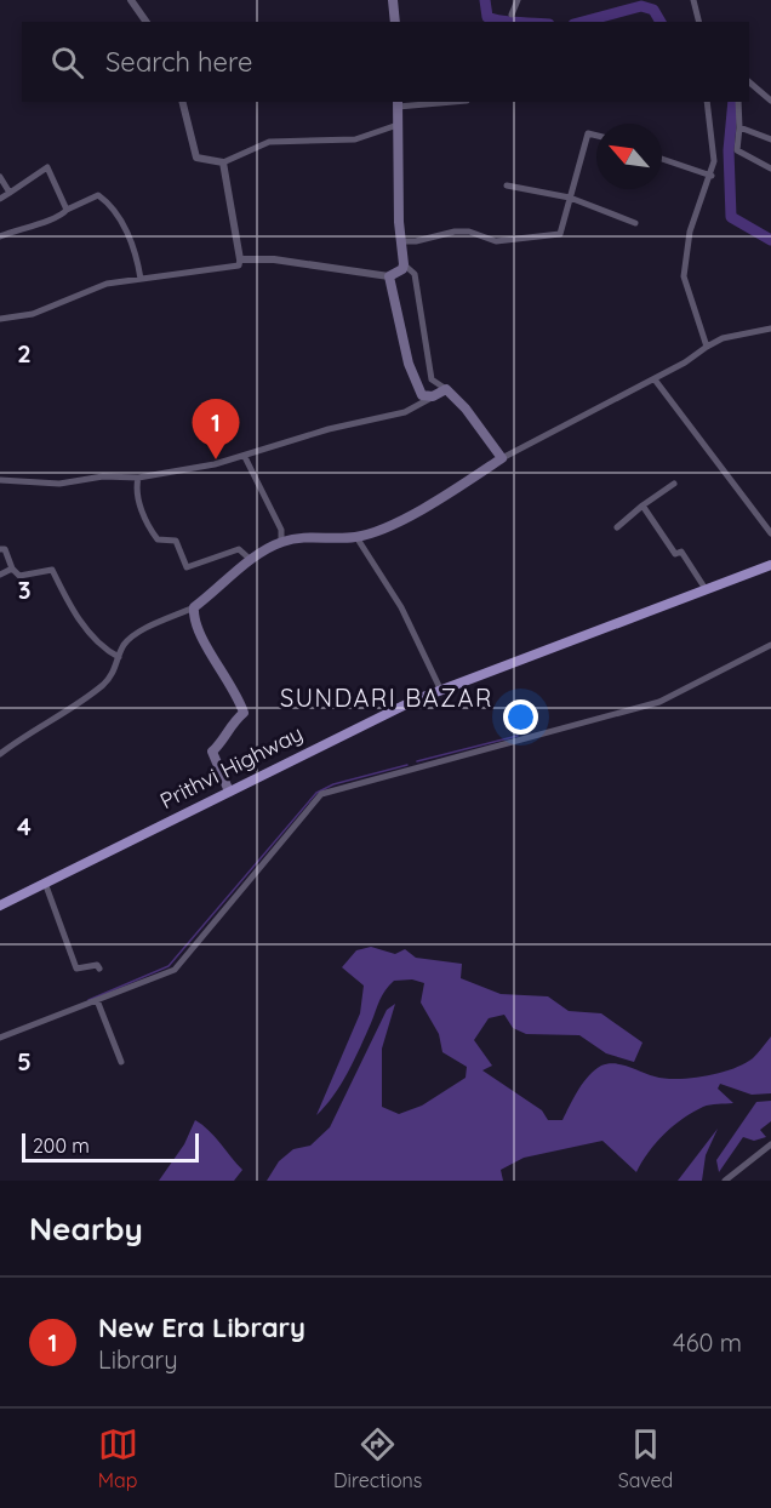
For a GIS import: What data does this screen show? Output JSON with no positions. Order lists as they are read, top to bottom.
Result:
{
  "streets": {
    "highway": ["Prithvi Highway"]
  },
  "districts": ["SUNDARI BAZAR"],
  "scale_bar": "200 m",
  "north": "top left",
  "page": {
    "search": "Search here",
    "pins": "1",
    "scale": "200 m",
    "heading": "Nearby",
    "list": [
      {
        "mark": "1",
        "name": "New Era Library",
        "note": "Library",
        "value": "460 m"
      }
    ],
    "nav": ["Map", "Directions", "Saved"]
  },
  "grid": {
    "rows": [
      "2",
      "3",
      "4",
      "5"
    ]
  }
}
